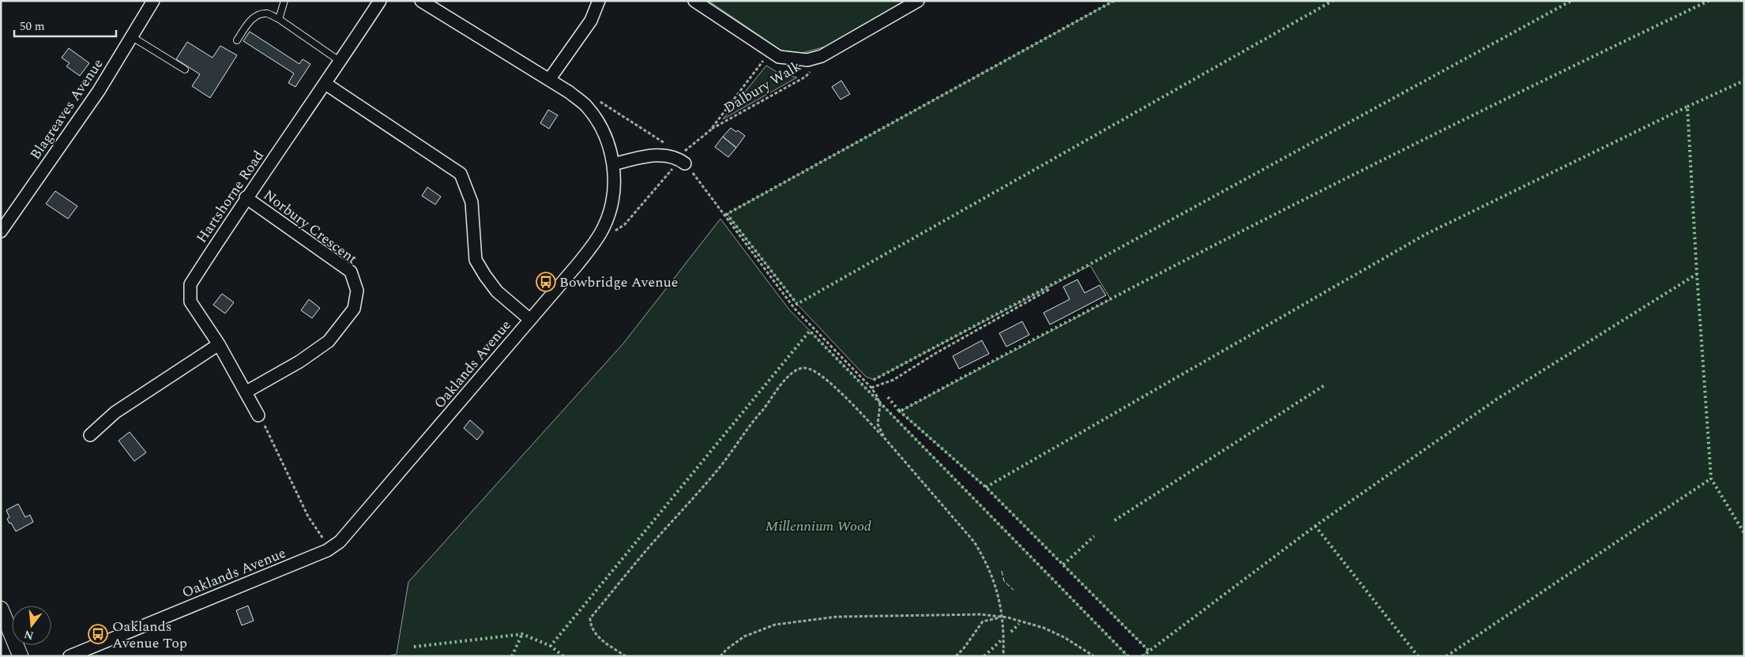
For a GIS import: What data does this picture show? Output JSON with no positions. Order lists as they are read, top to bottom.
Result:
{
  "streets": {
    "street": [
      "Blagreaves Avenue",
      "Hartshorne Road",
      "Norbury Crescent",
      "Oaklands Avenue"
    ],
    "path": ["Dalbury Walk"]
  },
  "crossings": [
    ["Hartshorne Road", "Norbury Crescent"]
  ],
  "parks": ["Millennium Wood"],
  "places": {
    "bus stop": ["Bowbridge Avenue", "Oaklands Avenue Top"]
  },
  "scale_bar": "50 m",
  "north": "bottom"
}
